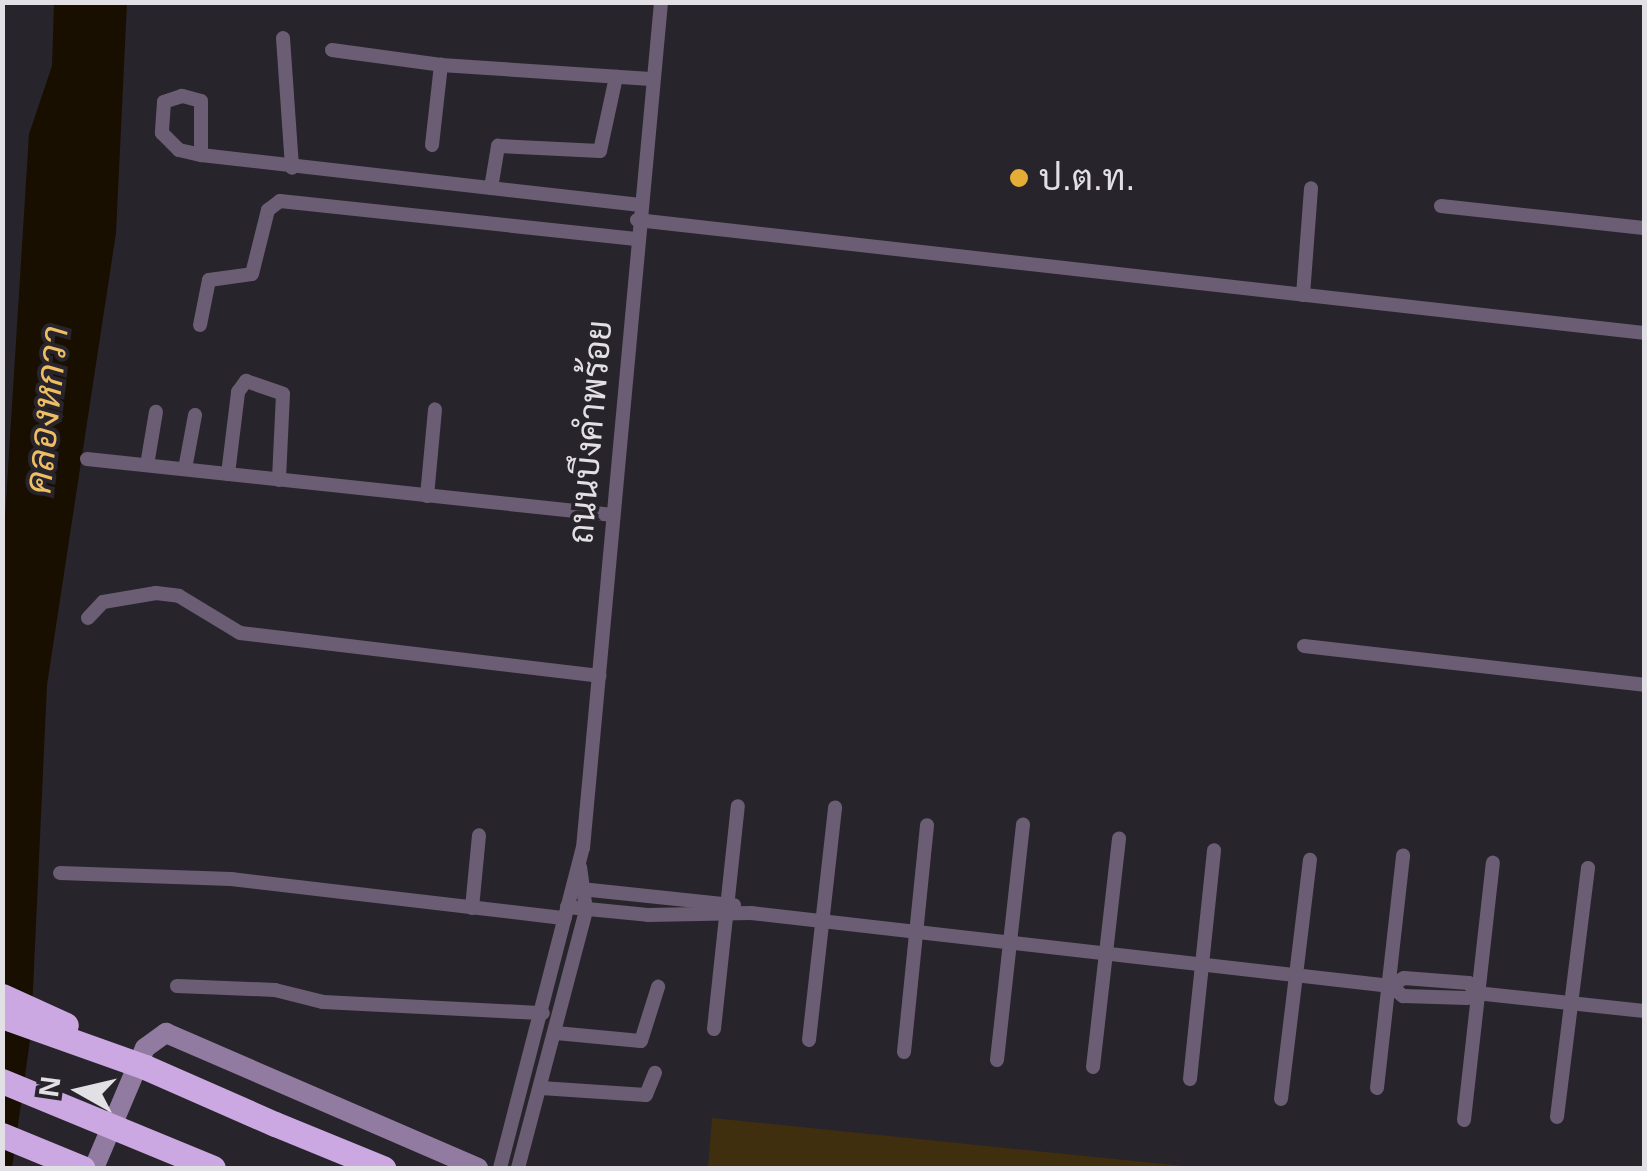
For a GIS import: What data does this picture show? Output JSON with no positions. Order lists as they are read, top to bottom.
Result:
{
  "streets": {
    "street": ["ถนนบึงคำพร้อย"]
  },
  "water": ["คลองหกวา"],
  "places": ["ป.ต.ท."],
  "north": "left"
}
